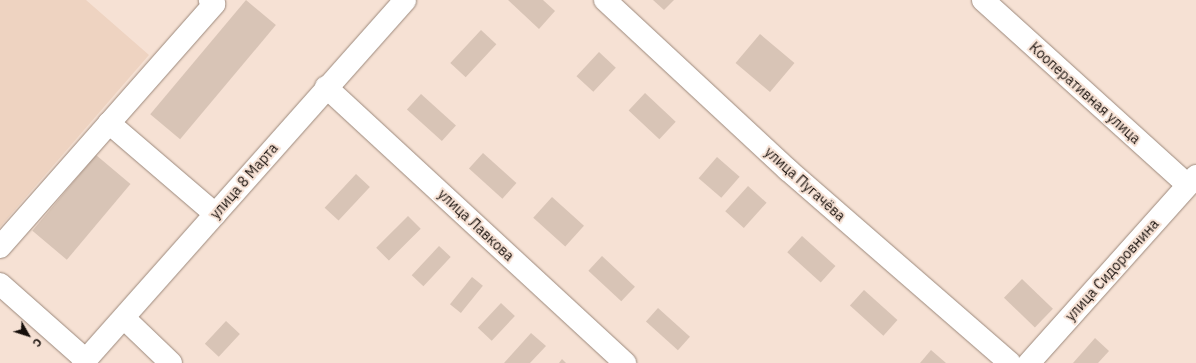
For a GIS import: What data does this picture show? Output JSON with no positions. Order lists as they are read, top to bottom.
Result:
{
  "streets": {
    "street": [
      "Кооперативная улица",
      "улица 8 Марта",
      "улица Пугачёва",
      "улица Лавкова",
      "улица Сидоровнина"
    ]
  },
  "crossings": [
    ["Кооперативная улица", "улица Сидоровнина"],
    ["улица 8 Марта", "улица Лавкова"]
  ],
  "north": "bottom right"
}
